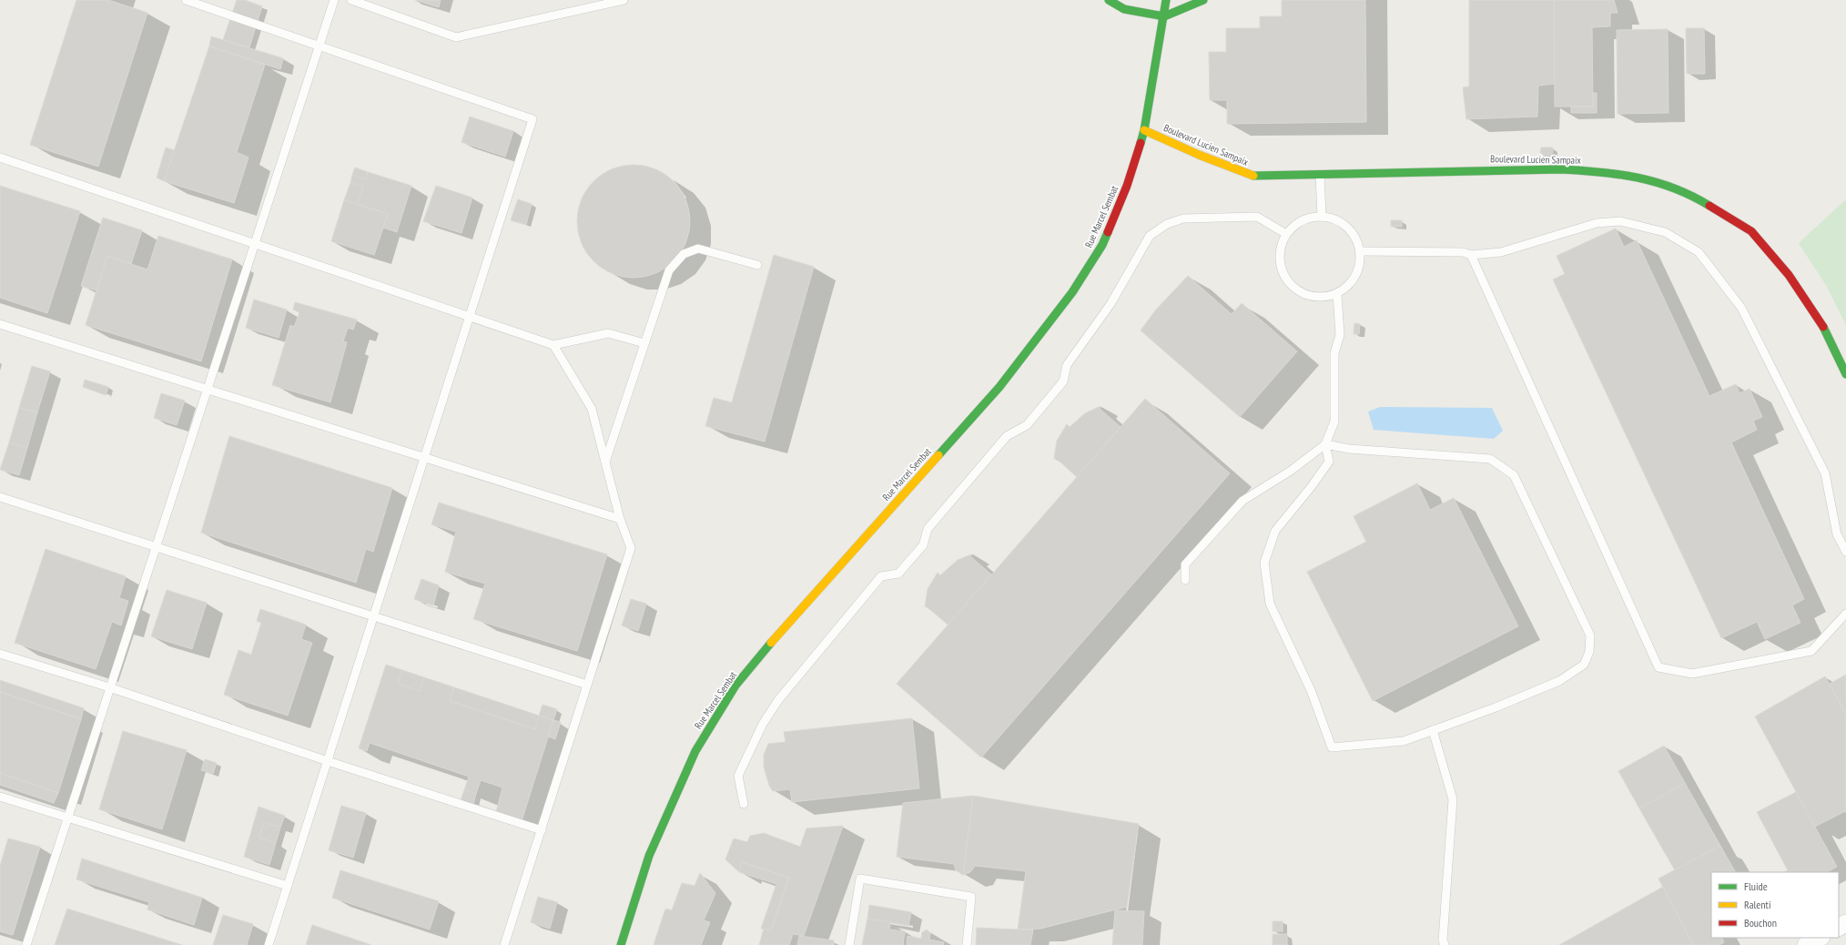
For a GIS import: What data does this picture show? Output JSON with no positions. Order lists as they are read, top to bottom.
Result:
{
  "streets": {
    "main road": ["Boulevard Lucien Sampaix", "Rue Marcel Sembat"]
  },
  "crossings": [
    ["Boulevard Lucien Sampaix", "Rue Marcel Sembat"]
  ],
  "legend": ["Fluide", "Ralenti", "Bouchon"]
}
